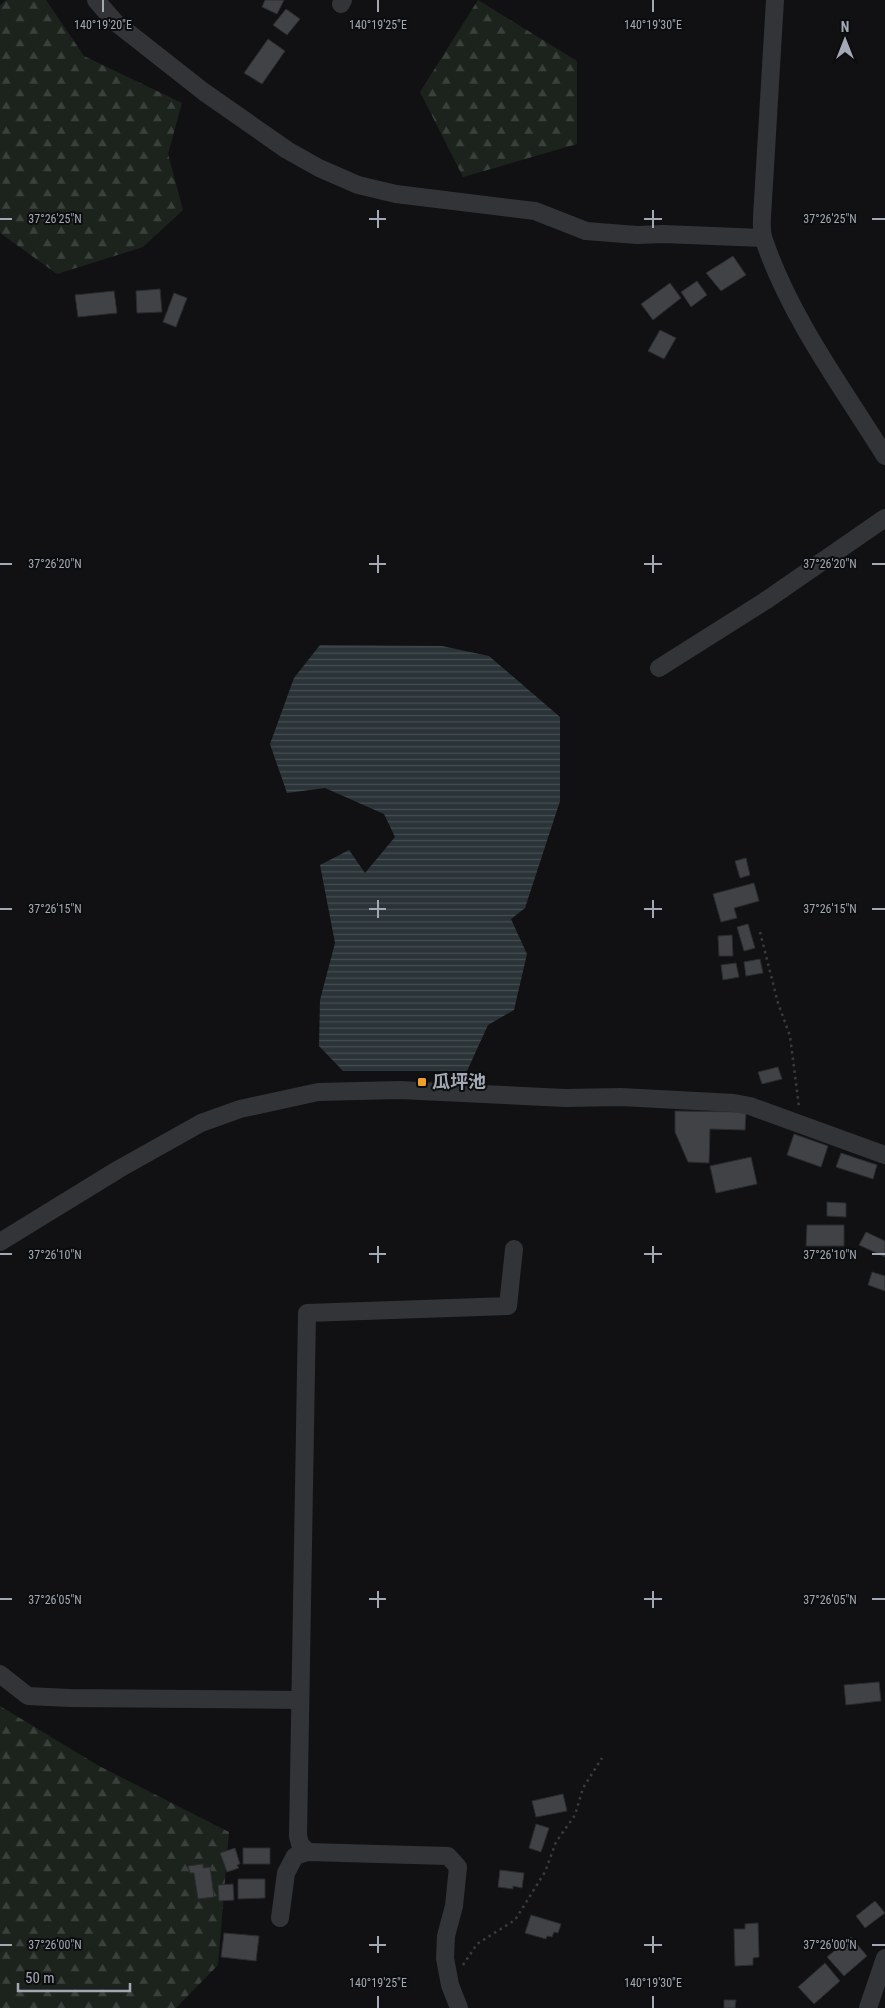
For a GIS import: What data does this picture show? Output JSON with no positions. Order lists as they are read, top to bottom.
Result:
{
  "places": {
    "transit": ["瓜坪池"]
  },
  "scale_bar": "50 m",
  "north": "top",
  "coordinates": [
    "140°19'20\"E",
    "140°19'25\"E",
    "140°19'30\"E",
    "37°26'25\"N",
    "37°26'20\"N",
    "37°26'15\"N",
    "37°26'10\"N",
    "37°26'05\"N",
    "37°26'00\"N"
  ]
}
